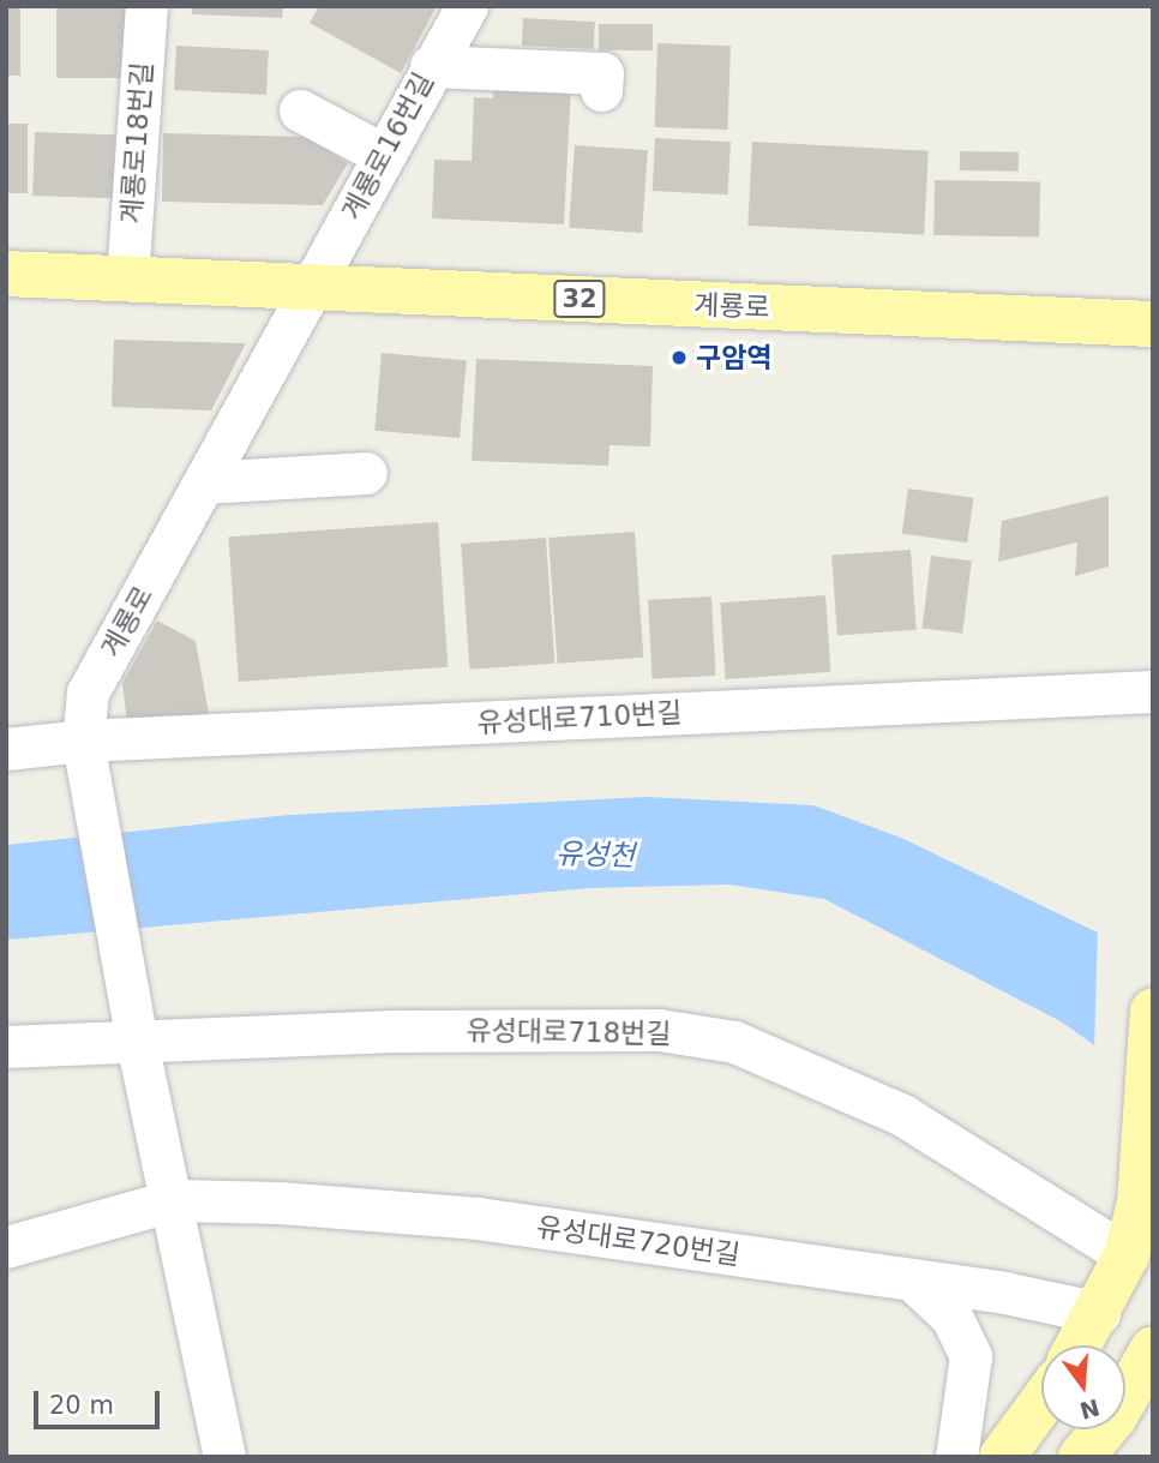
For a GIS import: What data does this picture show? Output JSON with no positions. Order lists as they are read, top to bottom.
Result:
{
  "streets": {
    "main road": ["32", "계룡로"],
    "street": [
      "계룡로18번길",
      "계룡로16번길",
      "유성대로710번길",
      "유성대로718번길",
      "유성대로720번길"
    ]
  },
  "crossings": [
    ["계룡로18번길", "계룡로"],
    ["계룡로16번길", "계룡로"],
    ["계룡로", "유성대로710번길"],
    ["계룡로", "유성대로718번길"]
  ],
  "water": ["유성천"],
  "places": ["구암역"],
  "scale_bar": "20 m",
  "north": "bottom"
}
